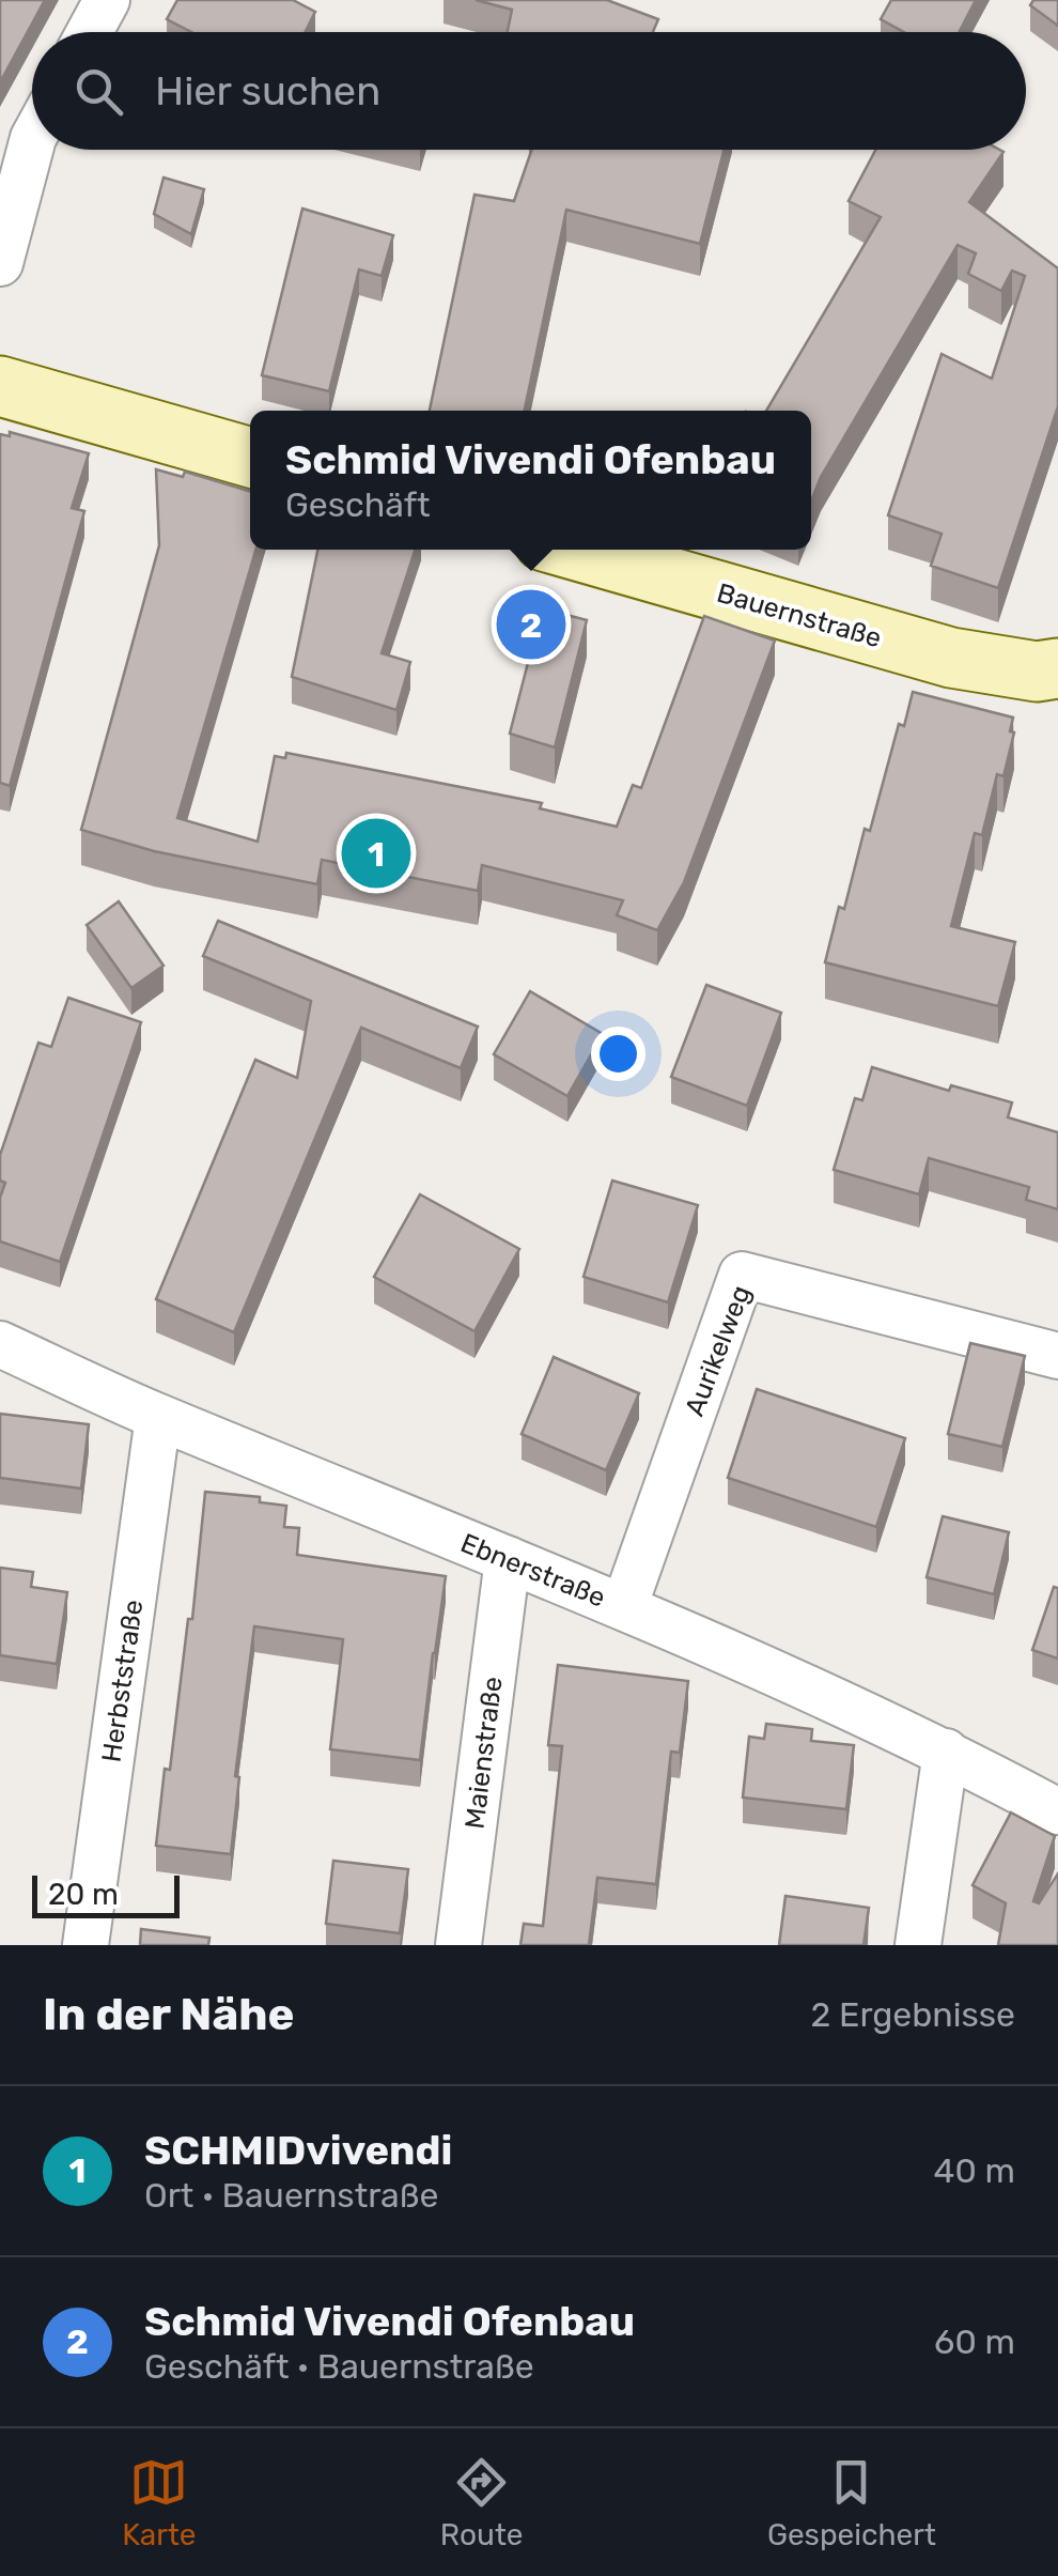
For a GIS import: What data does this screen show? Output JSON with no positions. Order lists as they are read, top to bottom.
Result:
{
  "streets": {
    "main road": ["Bauernstraße"],
    "street": [
      "Aurikelweg",
      "Ebnerstraße",
      "Herbststraße",
      "Maienstraße"
    ]
  },
  "crossings": [
    ["Aurikelweg", "Ebnerstraße"],
    ["Ebnerstraße", "Herbststraße"],
    ["Ebnerstraße", "Maienstraße"]
  ],
  "scale_bar": "20 m",
  "page": {
    "search": "Hier suchen",
    "popup": ["Schmid Vivendi Ofenbau", "Geschäft"],
    "pins": ["2", "1"],
    "scale": "20 m",
    "heading": ["In der Nähe", "2 Ergebnisse"],
    "list": [
      {
        "mark": "1",
        "name": "SCHMIDvivendi",
        "note": "Ort · Bauernstraße",
        "value": "40 m"
      },
      {
        "mark": "2",
        "name": "Schmid Vivendi Ofenbau",
        "note": "Geschäft · Bauernstraße",
        "value": "60 m"
      }
    ],
    "nav": ["Karte", "Route", "Gespeichert"]
  }
}
